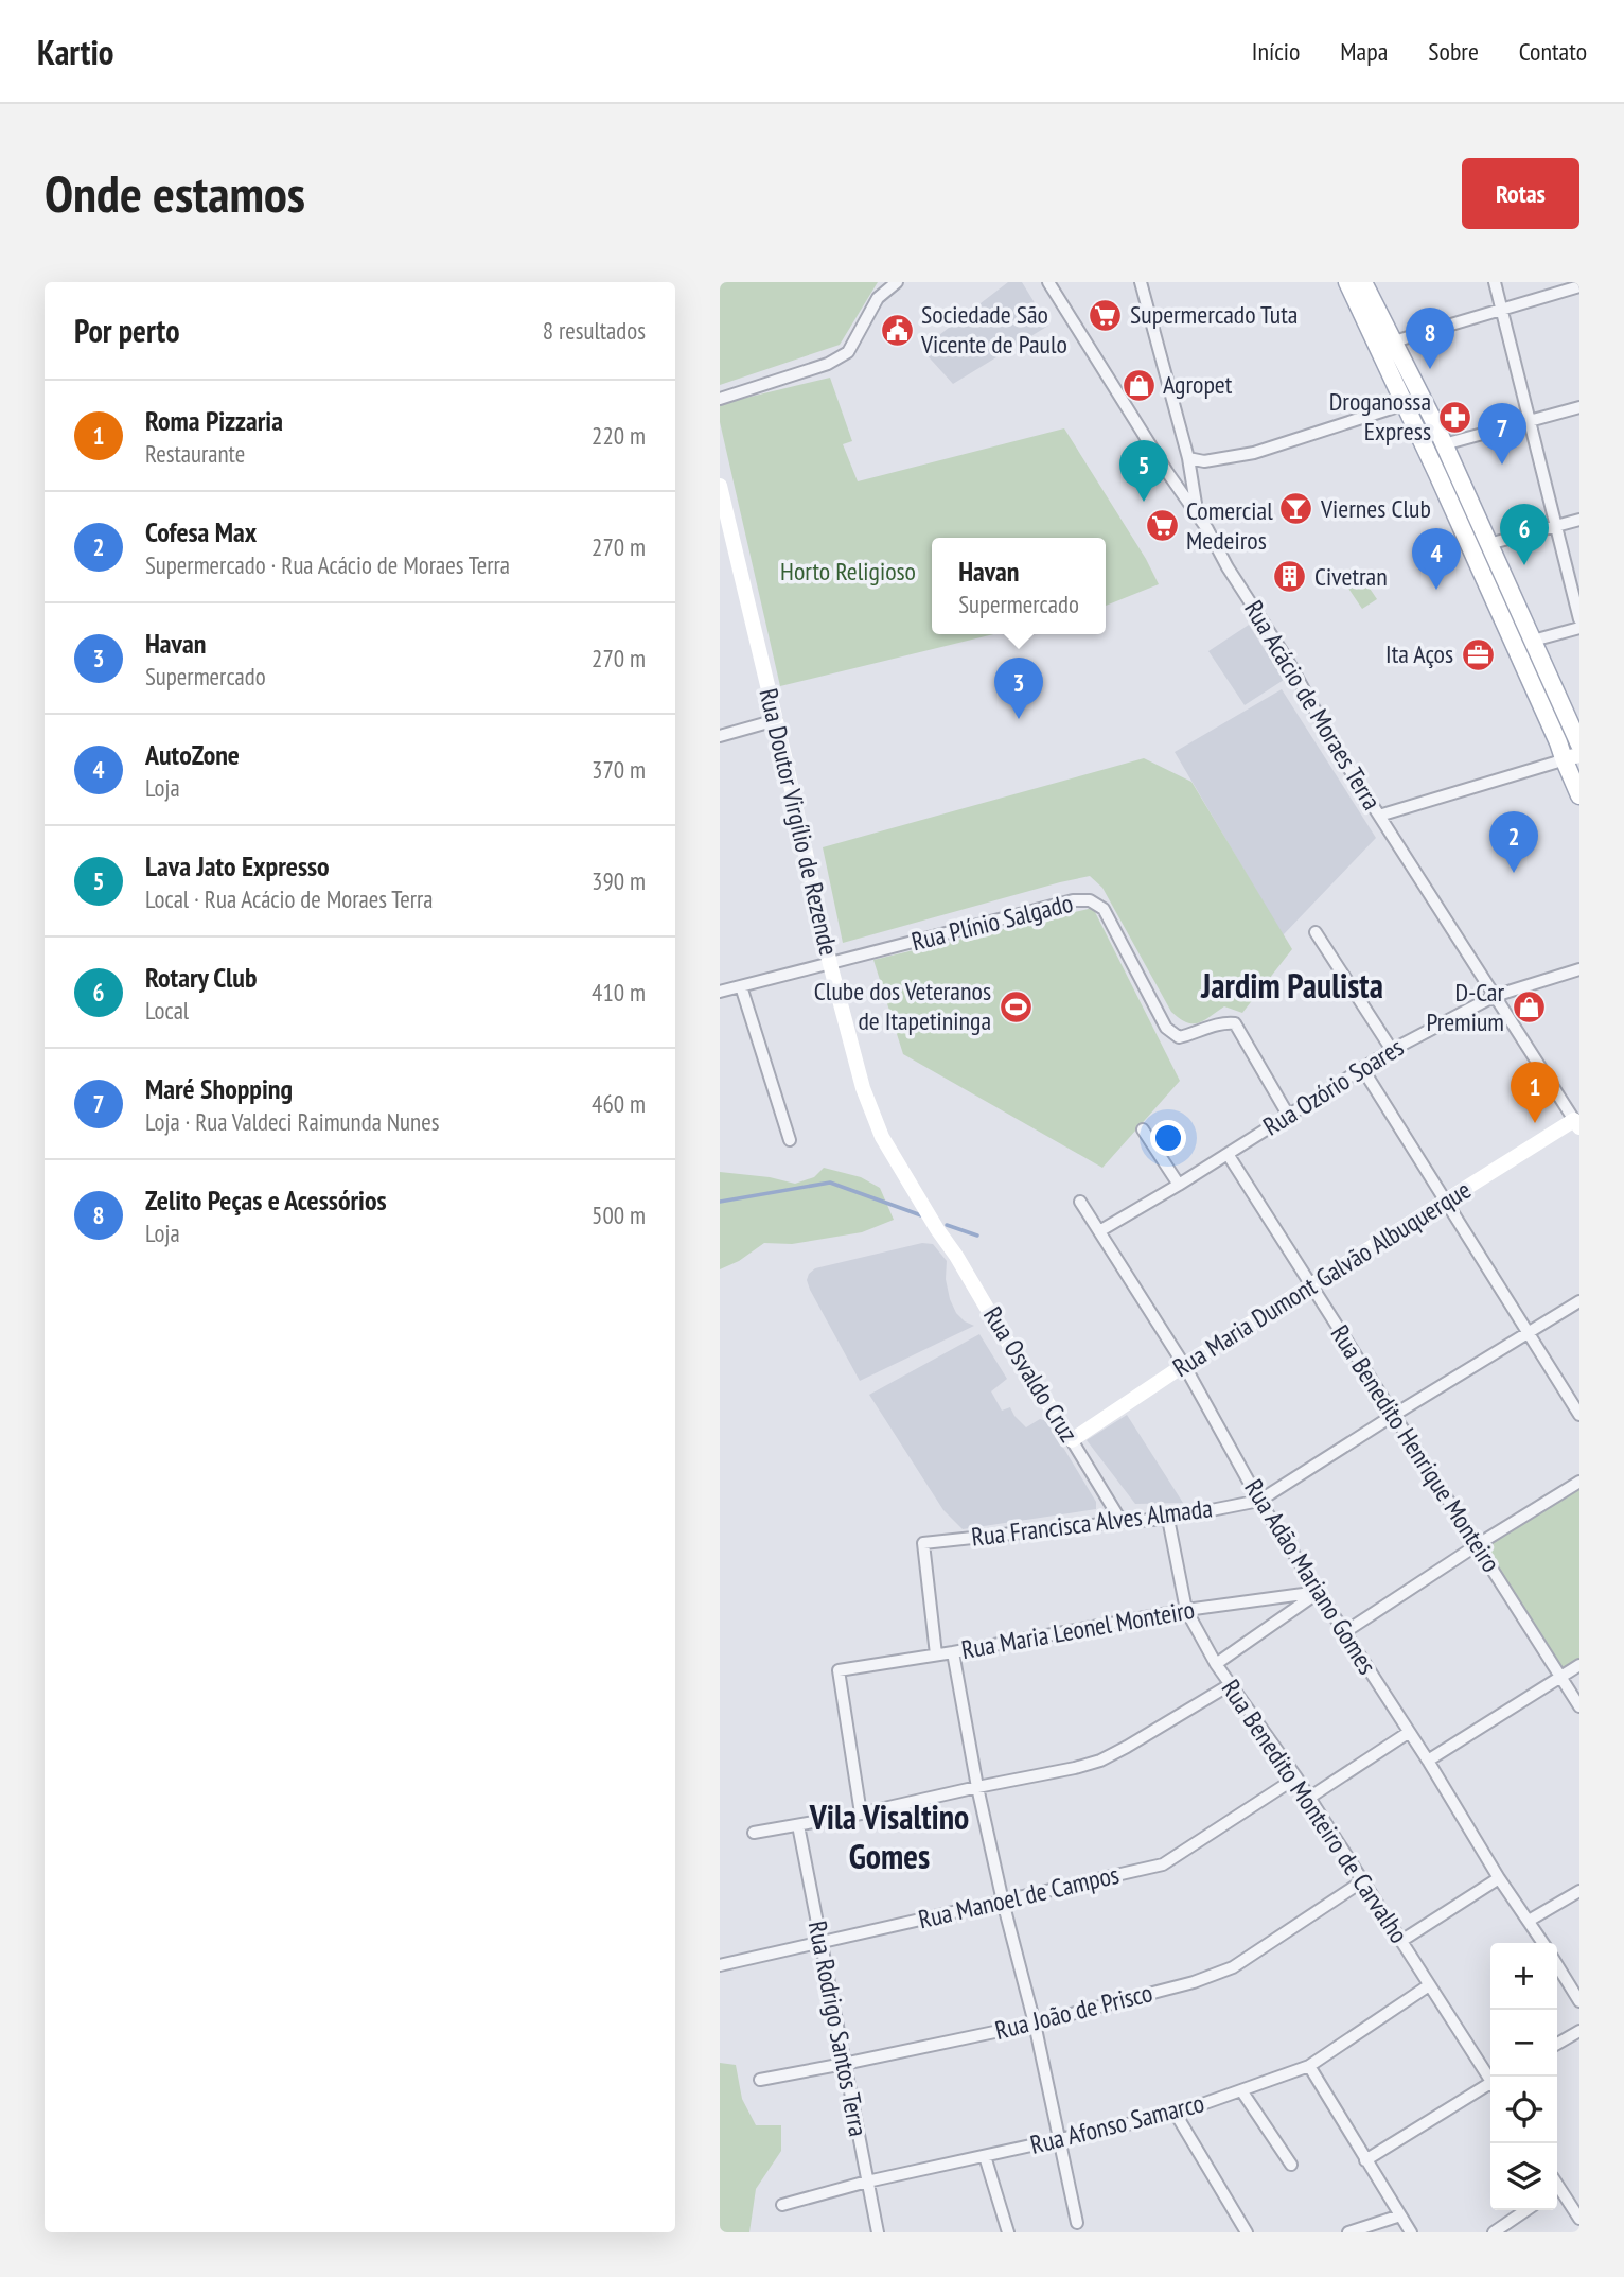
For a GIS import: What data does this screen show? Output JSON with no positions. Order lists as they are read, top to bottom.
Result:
{
  "streets": {
    "street": [
      "Rua Acácio de Moraes Terra",
      "Rua Doutor Virgílio de Rezende",
      "Rua Plínio Salgado",
      "Rua Ozório Soares",
      "Rua Maria Dumont Galvão Albuquerque",
      "Rua Osvaldo Cruz",
      "Rua Benedito Henrique Monteiro",
      "Rua Francisca Alves Almada",
      "Rua Adão Mariano Gomes",
      "Rua Maria Leonel Monteiro",
      "Rua Benedito Monteiro de Carvalho",
      "Rua Manoel de Campos",
      "Rua João de Prisco",
      "Rua Rodrigo Santos Terra",
      "Rua Afonso Samarco"
    ]
  },
  "crossings": [
    ["Rua Acácio de Moraes Terra", "Rua Ozório Soares"],
    ["Rua Acácio de Moraes Terra", "Rua Maria Dumont Galvão Albuquerque"],
    ["Rua Doutor Virgílio de Rezende", "Rua Plínio Salgado"],
    ["Rua Doutor Virgílio de Rezende", "Rua Osvaldo Cruz"],
    ["Rua Plínio Salgado", "Rua Ozório Soares"],
    ["Rua Ozório Soares", "Rua Benedito Henrique Monteiro"],
    ["Rua Ozório Soares", "Rua Adão Mariano Gomes"],
    ["Rua Maria Dumont Galvão Albuquerque", "Rua Osvaldo Cruz"],
    ["Rua Maria Dumont Galvão Albuquerque", "Rua Benedito Henrique Monteiro"],
    ["Rua Maria Dumont Galvão Albuquerque", "Rua Adão Mariano Gomes"],
    ["Rua Osvaldo Cruz", "Rua Francisca Alves Almada"],
    ["Rua Francisca Alves Almada", "Rua Adão Mariano Gomes"],
    ["Rua Francisca Alves Almada", "Rua Maria Leonel Monteiro"],
    ["Rua Francisca Alves Almada", "Rua Benedito Monteiro de Carvalho"],
    ["Rua Adão Mariano Gomes", "Rua Maria Leonel Monteiro"],
    ["Rua Maria Leonel Monteiro", "Rua Benedito Monteiro de Carvalho"],
    ["Rua Benedito Monteiro de Carvalho", "Rua Manoel de Campos"],
    ["Rua Benedito Monteiro de Carvalho", "Rua João de Prisco"],
    ["Rua Benedito Monteiro de Carvalho", "Rua Afonso Samarco"],
    ["Rua Manoel de Campos", "Rua Rodrigo Santos Terra"],
    ["Rua João de Prisco", "Rua Rodrigo Santos Terra"],
    ["Rua Rodrigo Santos Terra", "Rua Afonso Samarco"]
  ],
  "districts": ["Jardim Paulista", "Vila Visaltino Gomes"],
  "parks": ["Horto Religioso"],
  "places": {
    "supermarket": ["Supermercado Tuta", "Comercial Medeiros"],
    "public building": ["Sociedade São Vicente de Paulo"],
    "shop": ["Agropet", "D-Car Premium"],
    "pharmacy": ["Droganossa Express"],
    "bar": ["Viernes Club"],
    "building": ["Civetran"],
    "office": ["Ita Aços"],
    "sports": ["Clube dos Veteranos de Itapetininga"]
  },
  "page": {
    "header": "Kartio",
    "nav": [
      "Início",
      "Mapa",
      "Sobre",
      "Contato"
    ],
    "buttons": "Rotas",
    "title": "Onde estamos",
    "heading": ["Por perto", "8 resultados"],
    "pins": [
      "8",
      "7",
      "5",
      "6",
      "4",
      "3",
      "2",
      "1"
    ],
    "list": [
      {
        "mark": "1",
        "name": "Roma Pizzaria",
        "note": "Restaurante",
        "value": "220 m"
      },
      {
        "mark": "2",
        "name": "Cofesa Max",
        "note": "Supermercado · Rua Acácio de Moraes Terra",
        "value": "270 m"
      },
      {
        "mark": "3",
        "name": "Havan",
        "note": "Supermercado",
        "value": "270 m"
      },
      {
        "mark": "4",
        "name": "AutoZone",
        "note": "Loja",
        "value": "370 m"
      },
      {
        "mark": "5",
        "name": "Lava Jato Expresso",
        "note": "Local · Rua Acácio de Moraes Terra",
        "value": "390 m"
      },
      {
        "mark": "6",
        "name": "Rotary Club",
        "note": "Local",
        "value": "410 m"
      },
      {
        "mark": "7",
        "name": "Maré Shopping",
        "note": "Loja · Rua Valdeci Raimunda Nunes",
        "value": "460 m"
      },
      {
        "mark": "8",
        "name": "Zelito Peças e Acessórios",
        "note": "Loja",
        "value": "500 m"
      }
    ],
    "popup": ["Havan", "Supermercado"],
    "map_buttons": ["+", "−"]
  }
}
